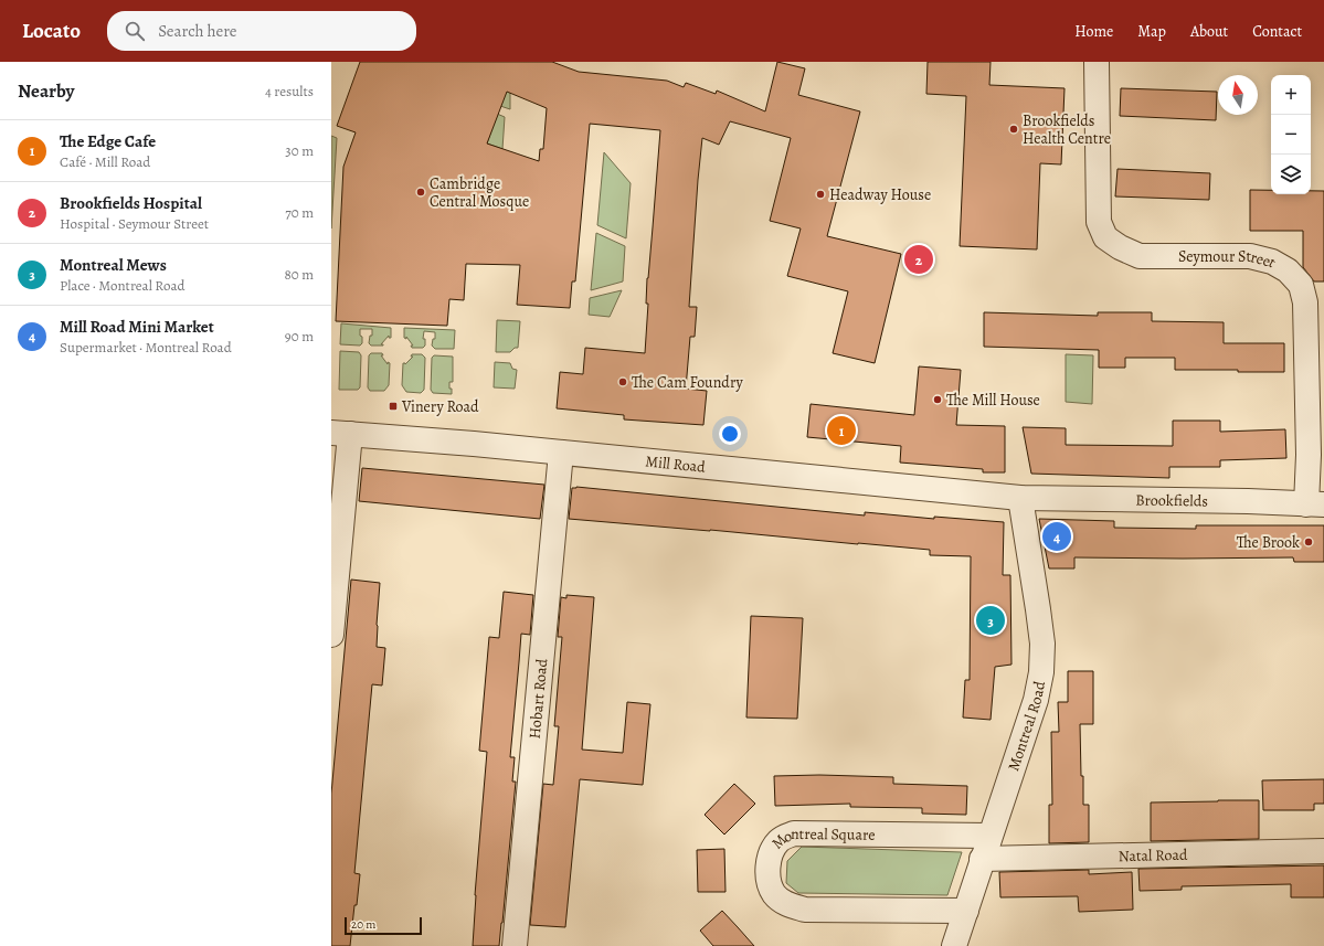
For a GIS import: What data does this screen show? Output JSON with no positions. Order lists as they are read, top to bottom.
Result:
{
  "streets": {
    "street": [
      "Seymour Street",
      "Mill Road",
      "Brookfields",
      "Hobart Road",
      "Montreal Road",
      "Montreal Square",
      "Natal Road"
    ]
  },
  "crossings": [
    ["Seymour Street", "Brookfields"],
    ["Mill Road", "Brookfields"],
    ["Mill Road", "Hobart Road"],
    ["Mill Road", "Montreal Road"],
    ["Brookfields", "Montreal Road"],
    ["Montreal Road", "Montreal Square"],
    ["Montreal Road", "Natal Road"]
  ],
  "places": {
    "other": [
      "Brookfields Health Centre",
      "Cambridge Central Mosque",
      "Headway House",
      "The Cam Foundry",
      "The Mill House",
      "The Brook"
    ],
    "transit": ["Vinery Road"]
  },
  "scale_bar": "20 m",
  "north": "top",
  "page": {
    "header": "Locato",
    "search": "Search here",
    "nav": [
      "Home",
      "Map",
      "About",
      "Contact"
    ],
    "heading": ["Nearby", "4 results"],
    "map_buttons": ["+", "−"],
    "list": [
      {
        "mark": "1",
        "name": "The Edge Cafe",
        "note": "Café · Mill Road",
        "value": "30 m"
      },
      {
        "mark": "2",
        "name": "Brookfields Hospital",
        "note": "Hospital · Seymour Street",
        "value": "70 m"
      },
      {
        "mark": "3",
        "name": "Montreal Mews",
        "note": "Place · Montreal Road",
        "value": "80 m"
      },
      {
        "mark": "4",
        "name": "Mill Road Mini Market",
        "note": "Supermarket · Montreal Road",
        "value": "90 m"
      }
    ],
    "pins": [
      "2",
      "1",
      "4",
      "3"
    ],
    "scale": "20 m"
  }
}
